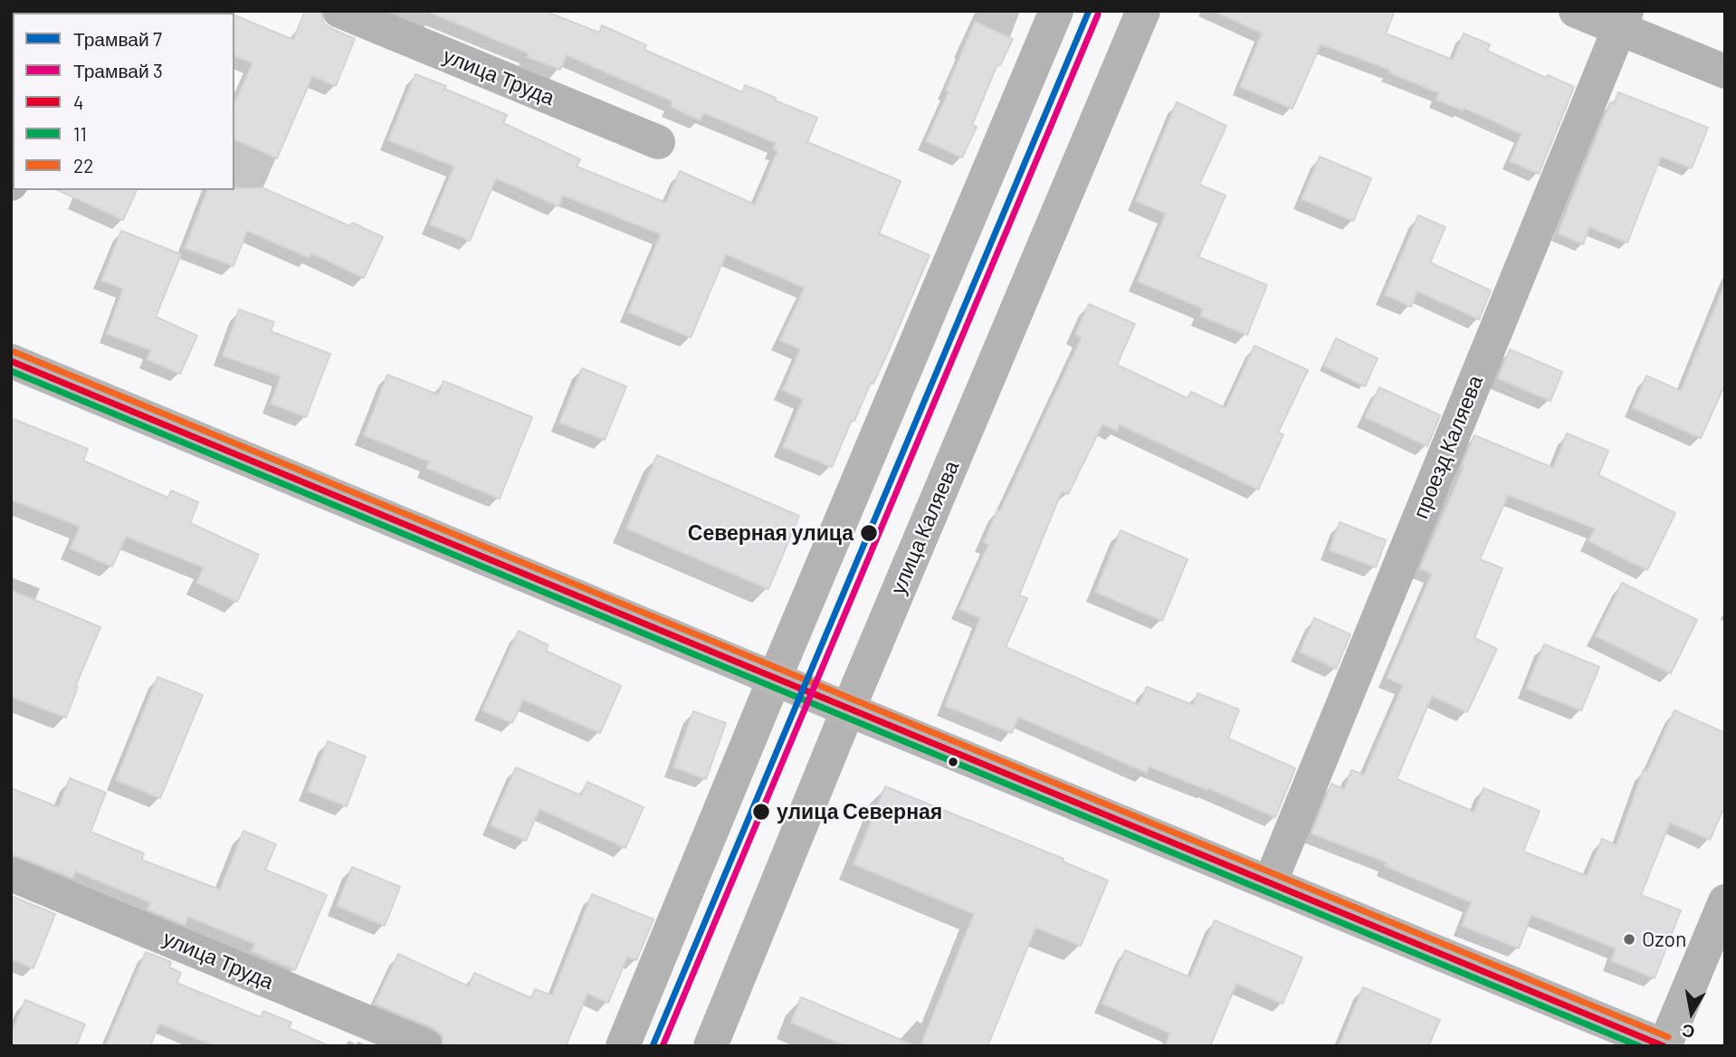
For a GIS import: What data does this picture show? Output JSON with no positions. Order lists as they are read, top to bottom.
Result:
{
  "streets": {
    "street": ["улица Труда", "проезд Каляева", "улица Каляева"]
  },
  "places": ["Северная улица", "улица Северная", "Ozon"],
  "lines": [
    "tram line 7",
    "tram line 3",
    "transit line 22",
    "transit line 4",
    "transit line 11"
  ],
  "legend": [
    "Трамвай 7",
    "Трамвай 3",
    "4",
    "11",
    "22"
  ],
  "north": "bottom"
}
